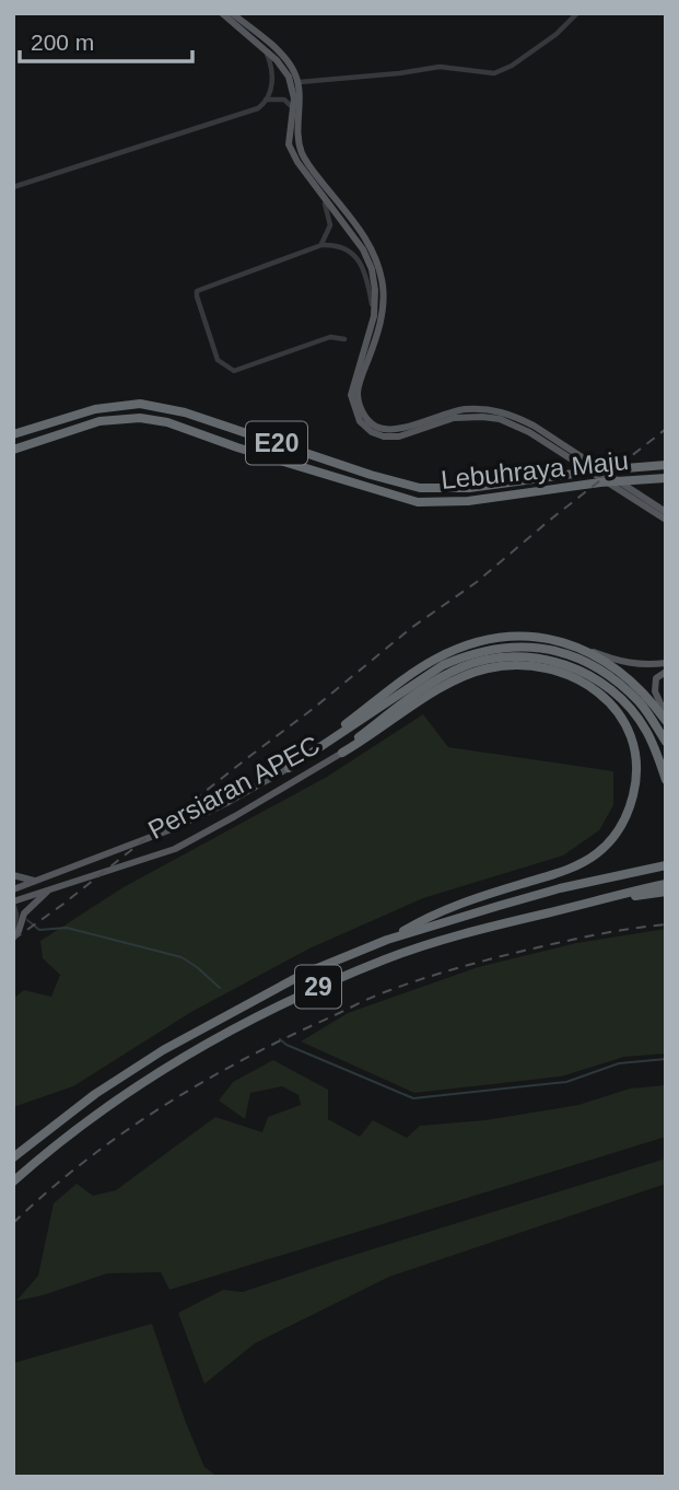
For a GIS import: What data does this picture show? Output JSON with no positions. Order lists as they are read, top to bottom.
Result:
{
  "streets": {
    "highway": ["E20", "Lebuhraya Maju", "29"],
    "main road": ["Persiaran APEC"]
  },
  "scale_bar": "200 m"
}
